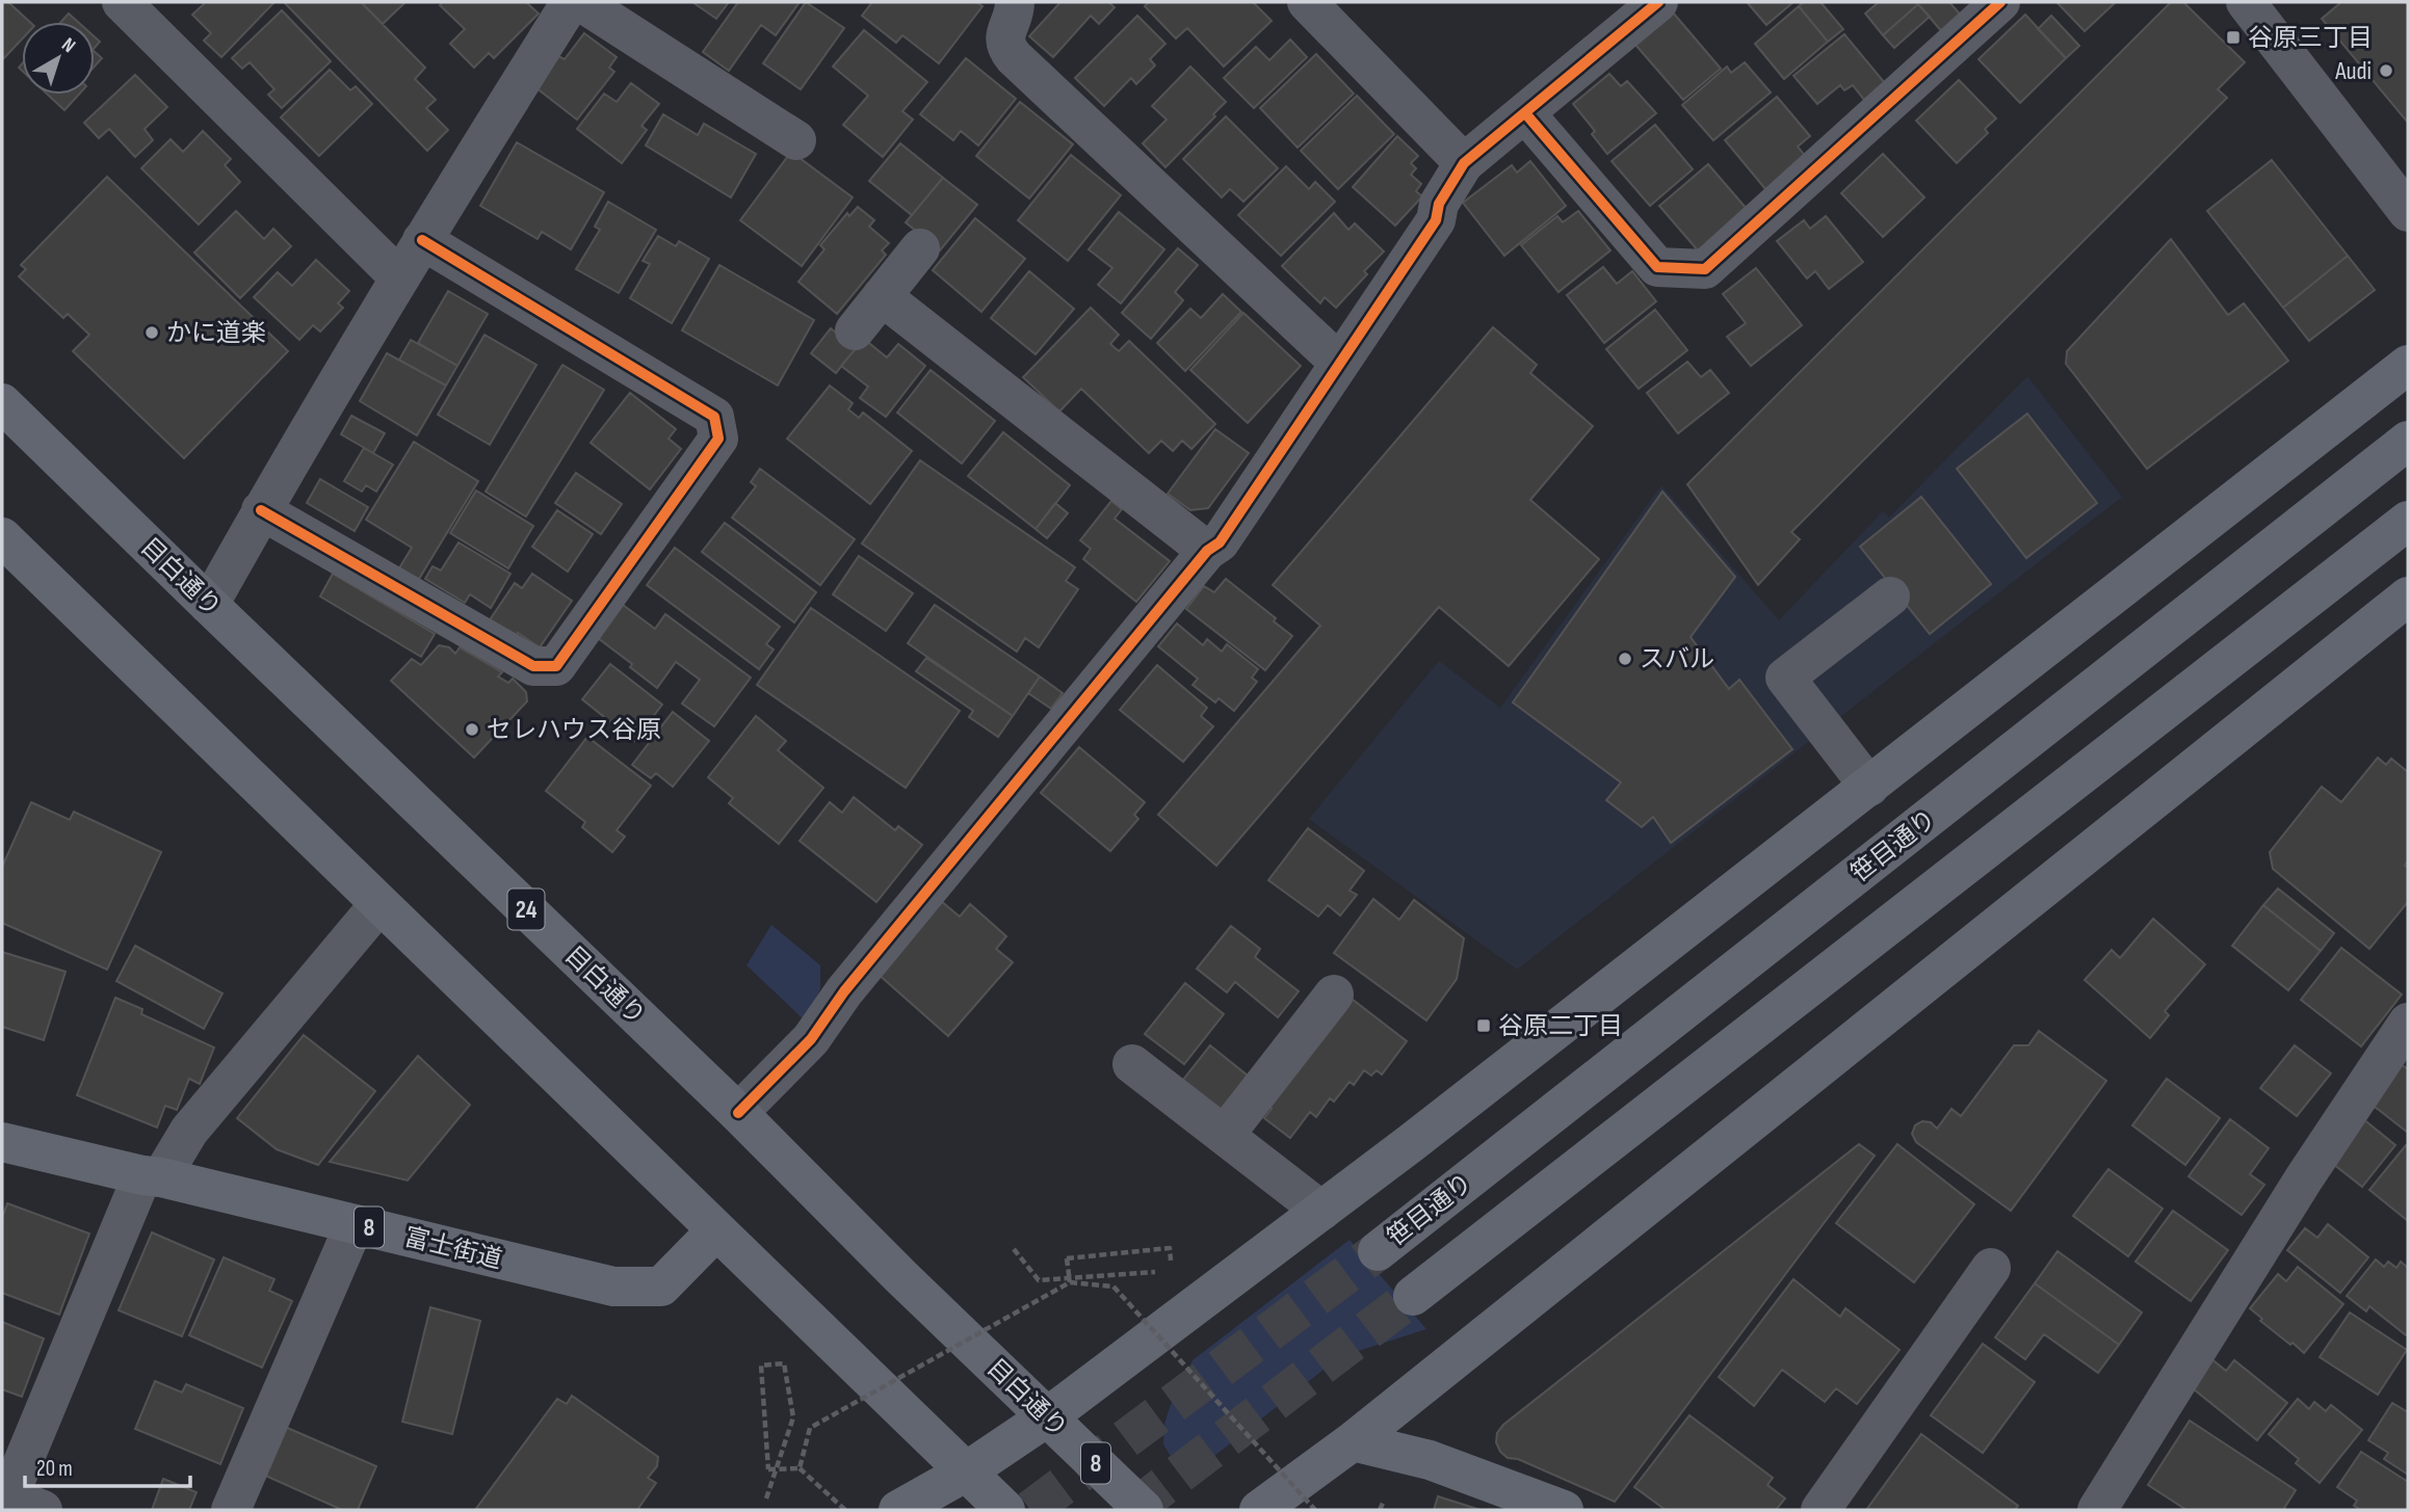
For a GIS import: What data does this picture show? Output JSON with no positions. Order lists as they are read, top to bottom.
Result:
{
  "streets": {
    "main road": [
      "目白通り",
      "笹目通り",
      "24",
      "8",
      "富士街道"
    ]
  },
  "places": {
    "transit": ["谷原三丁目", "谷原二丁目"],
    "other": [
      "Audi",
      "かに道楽",
      "スバル",
      "セレハウス谷原"
    ]
  },
  "scale_bar": "20 m",
  "north": "top right"
}
